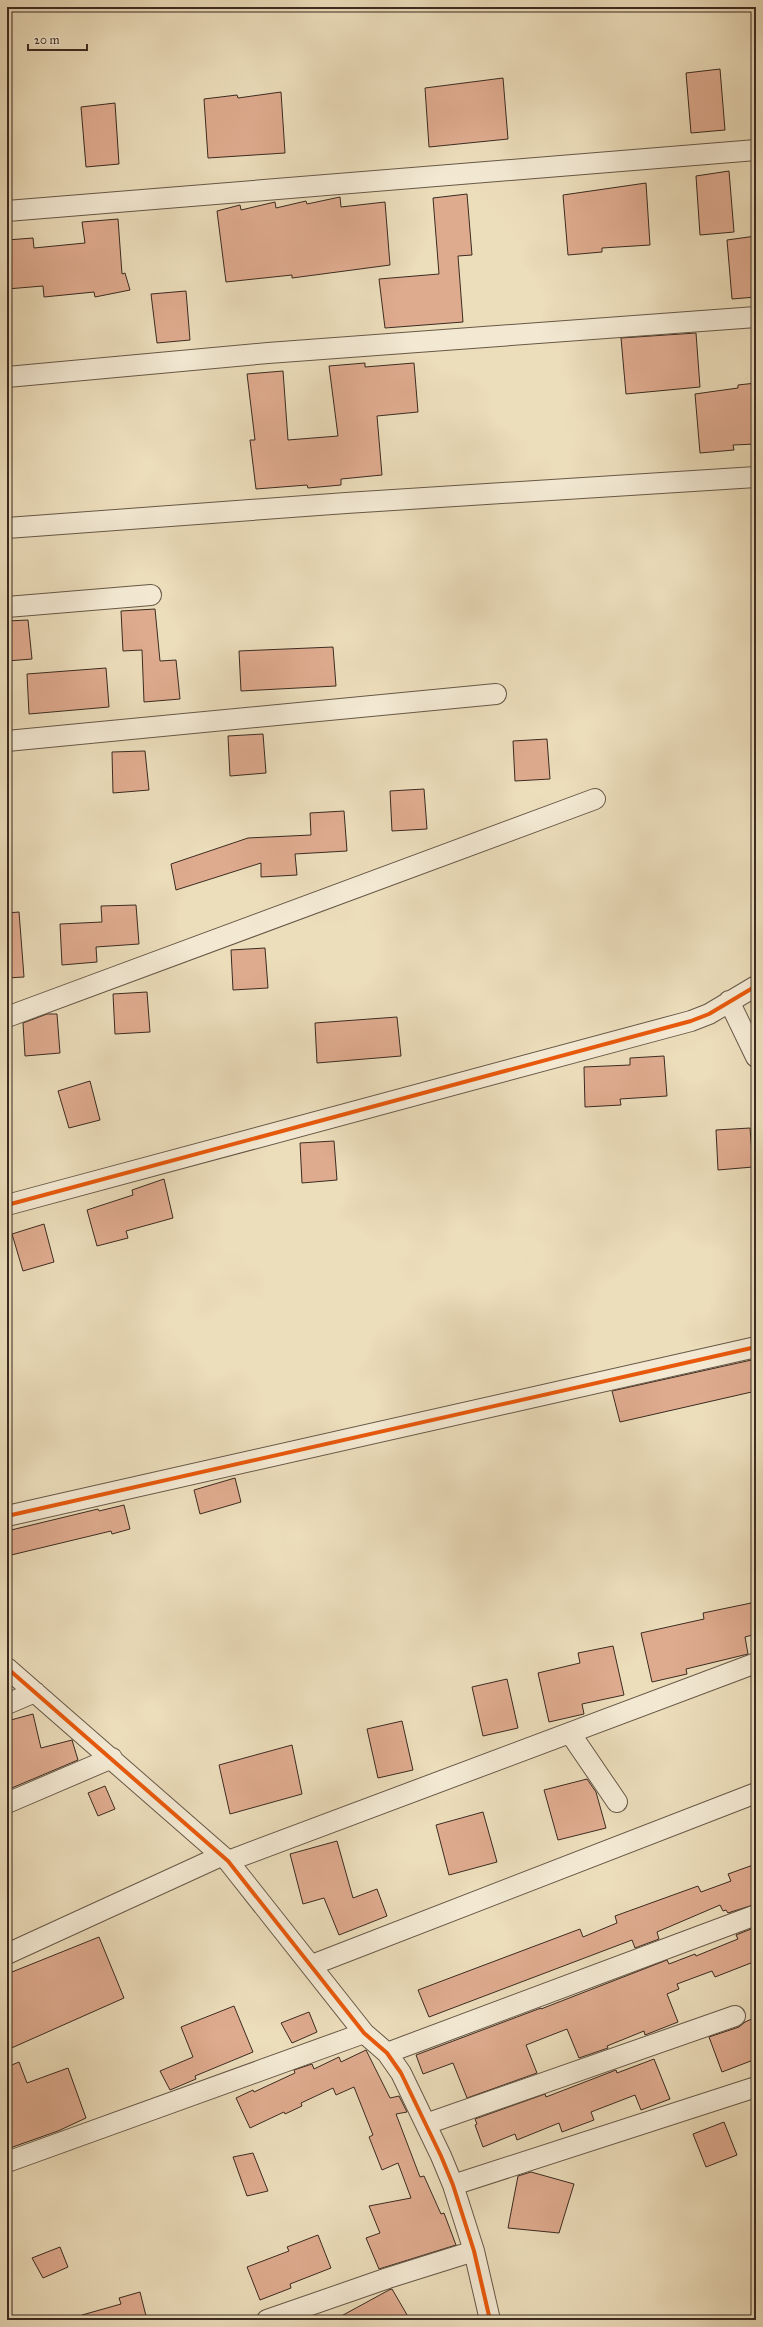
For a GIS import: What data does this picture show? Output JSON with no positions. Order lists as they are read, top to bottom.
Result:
{
  "scale_bar": "20 m"
}
